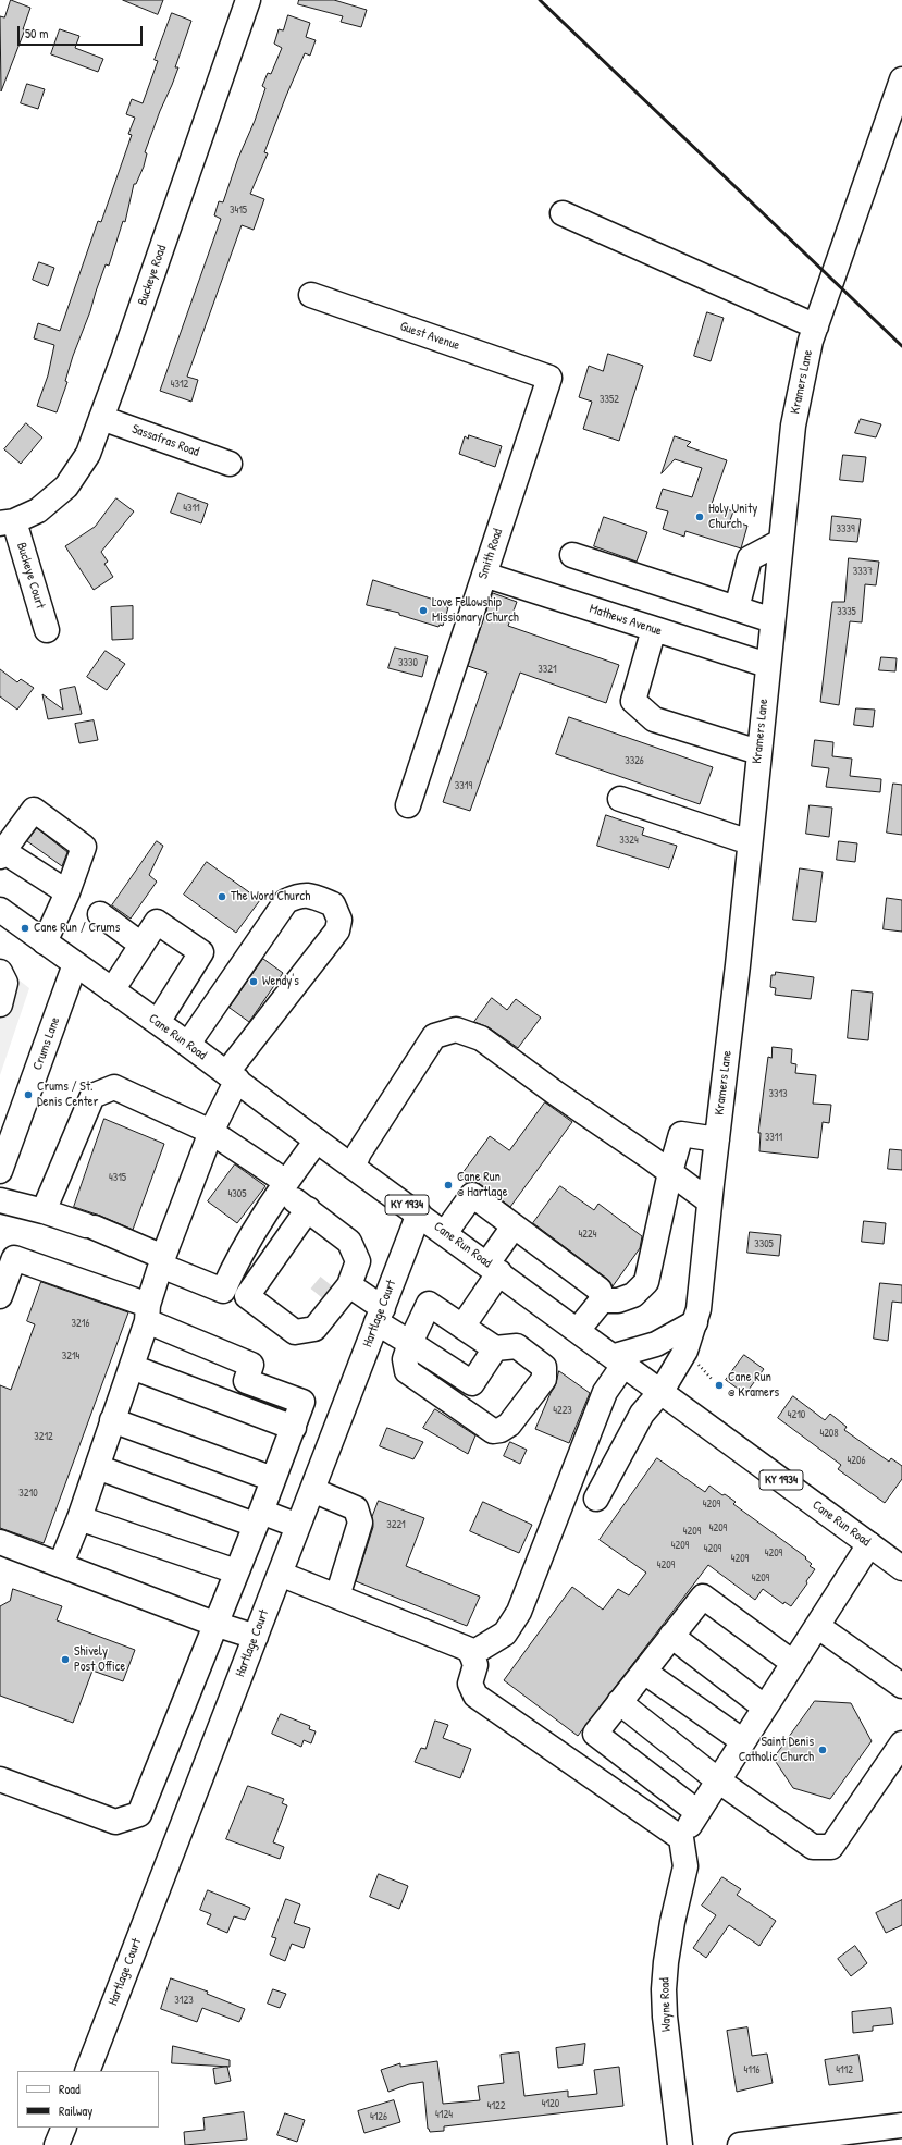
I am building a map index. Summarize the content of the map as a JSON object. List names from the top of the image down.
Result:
{
  "streets": {
    "main road": [
      "Buckeye Road",
      "Guest Avenue",
      "Kramers Lane",
      "Sassafras Road",
      "Smith Road",
      "Buckeye Court",
      "Mathews Avenue",
      "Cane Run Road",
      "Crums Lane",
      "KY 1934",
      "Hartlage Court",
      "Wayne Road"
    ]
  },
  "crossings": [
    ["Buckeye Road", "Sassafras Road"],
    ["Buckeye Road", "Buckeye Court"],
    ["Guest Avenue", "Smith Road"],
    ["Kramers Lane", "Mathews Avenue"],
    ["Kramers Lane", "Cane Run Road"],
    ["Smith Road", "Mathews Avenue"],
    ["Cane Run Road", "Crums Lane"],
    ["Cane Run Road", "Hartlage Court"]
  ],
  "places": [
    "Holy Unity Church",
    "Love Fellowship Missionary Church",
    "The Word Church",
    "Cane Run / Crums",
    "Wendy's",
    "Crums / St. Denis Center",
    "Cane Run @ Hartlage",
    "Cane Run @ Kramers",
    "Shively Post Office",
    "Saint Denis Catholic Church"
  ],
  "house_numbers": [
    "3415",
    "4312",
    "3352",
    "4311",
    "3339",
    "3337",
    "3335",
    "3330",
    "3321",
    "3326",
    "3319",
    "3324",
    "3313",
    "3311",
    "4315",
    "4305",
    "4224",
    "3305",
    "3216",
    "3214",
    "4223",
    "4210",
    "4208",
    "3212",
    "4206",
    "3210",
    "4209",
    "3221",
    "4209",
    "4209",
    "4209",
    "4209",
    "4209",
    "4209",
    "4209",
    "4209",
    "3123",
    "4116",
    "4112",
    "4120",
    "4122",
    "4124",
    "4126"
  ],
  "legend": ["Road", "Railway"],
  "scale_bar": "50 m"
}
